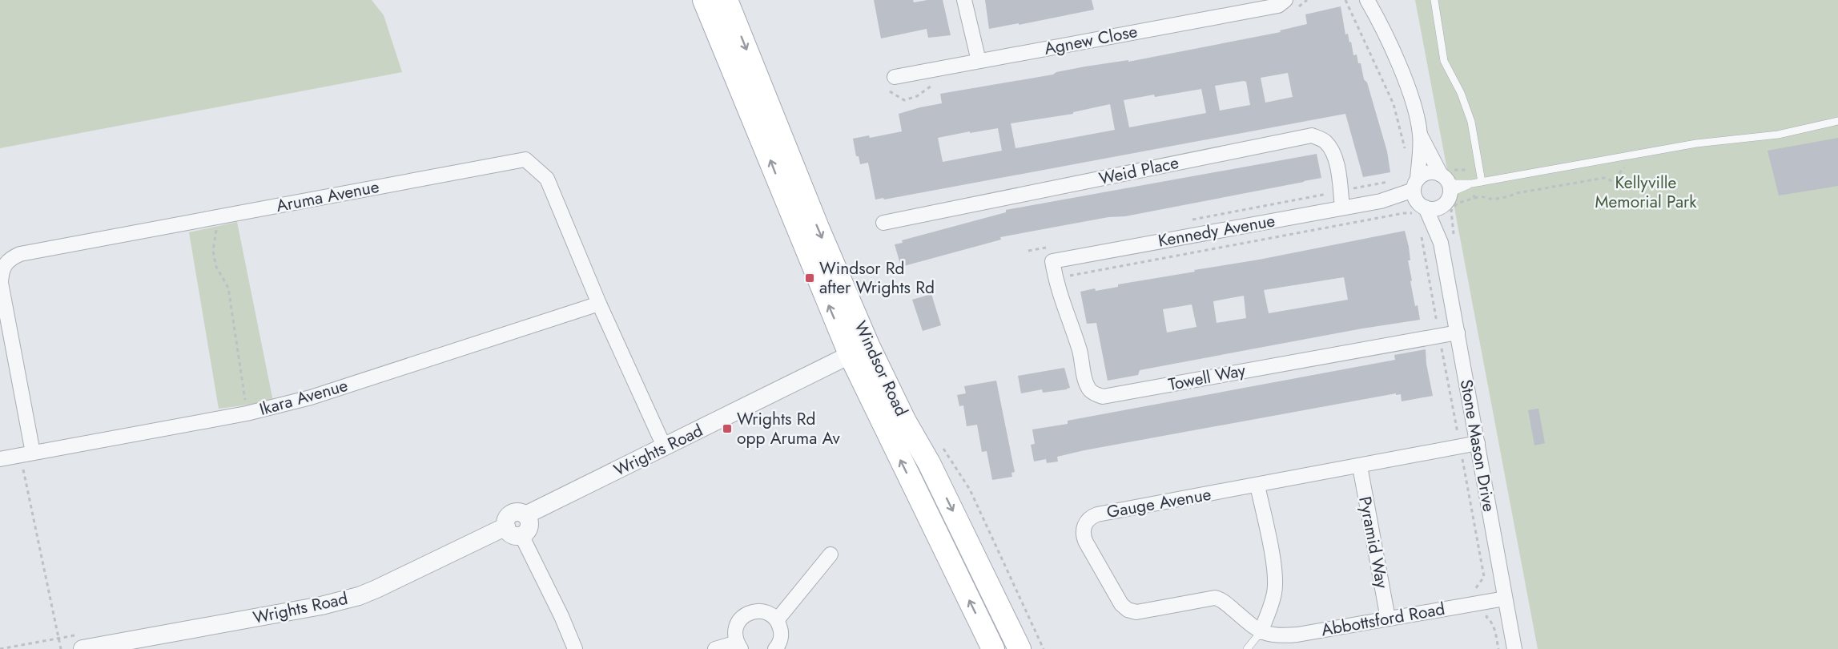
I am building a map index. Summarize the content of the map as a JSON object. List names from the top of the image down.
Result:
{
  "streets": {
    "main road": ["Windsor Road"],
    "street": [
      "Agnew Close",
      "Weid Place",
      "Aruma Avenue",
      "Kennedy Avenue",
      "Towell Way",
      "Ikara Avenue",
      "Stone Mason Drive",
      "Wrights Road",
      "Gauge Avenue",
      "Pyramid Way",
      "Abbottsford Road"
    ]
  },
  "crossings": [
    ["Weid Place", "Kennedy Avenue"],
    ["Aruma Avenue", "Ikara Avenue"],
    ["Aruma Avenue", "Wrights Road"],
    ["Kennedy Avenue", "Towell Way"],
    ["Kennedy Avenue", "Stone Mason Drive"],
    ["Windsor Road", "Wrights Road"],
    ["Towell Way", "Stone Mason Drive"],
    ["Stone Mason Drive", "Gauge Avenue"],
    ["Stone Mason Drive", "Abbottsford Road"],
    ["Gauge Avenue", "Pyramid Way"],
    ["Gauge Avenue", "Abbottsford Road"],
    ["Pyramid Way", "Abbottsford Road"]
  ],
  "parks": ["Kellyville Memorial Park"],
  "places": {
    "transit": ["Windsor Rd after Wrights Rd", "Wrights Rd opp Aruma Av"]
  }
}
